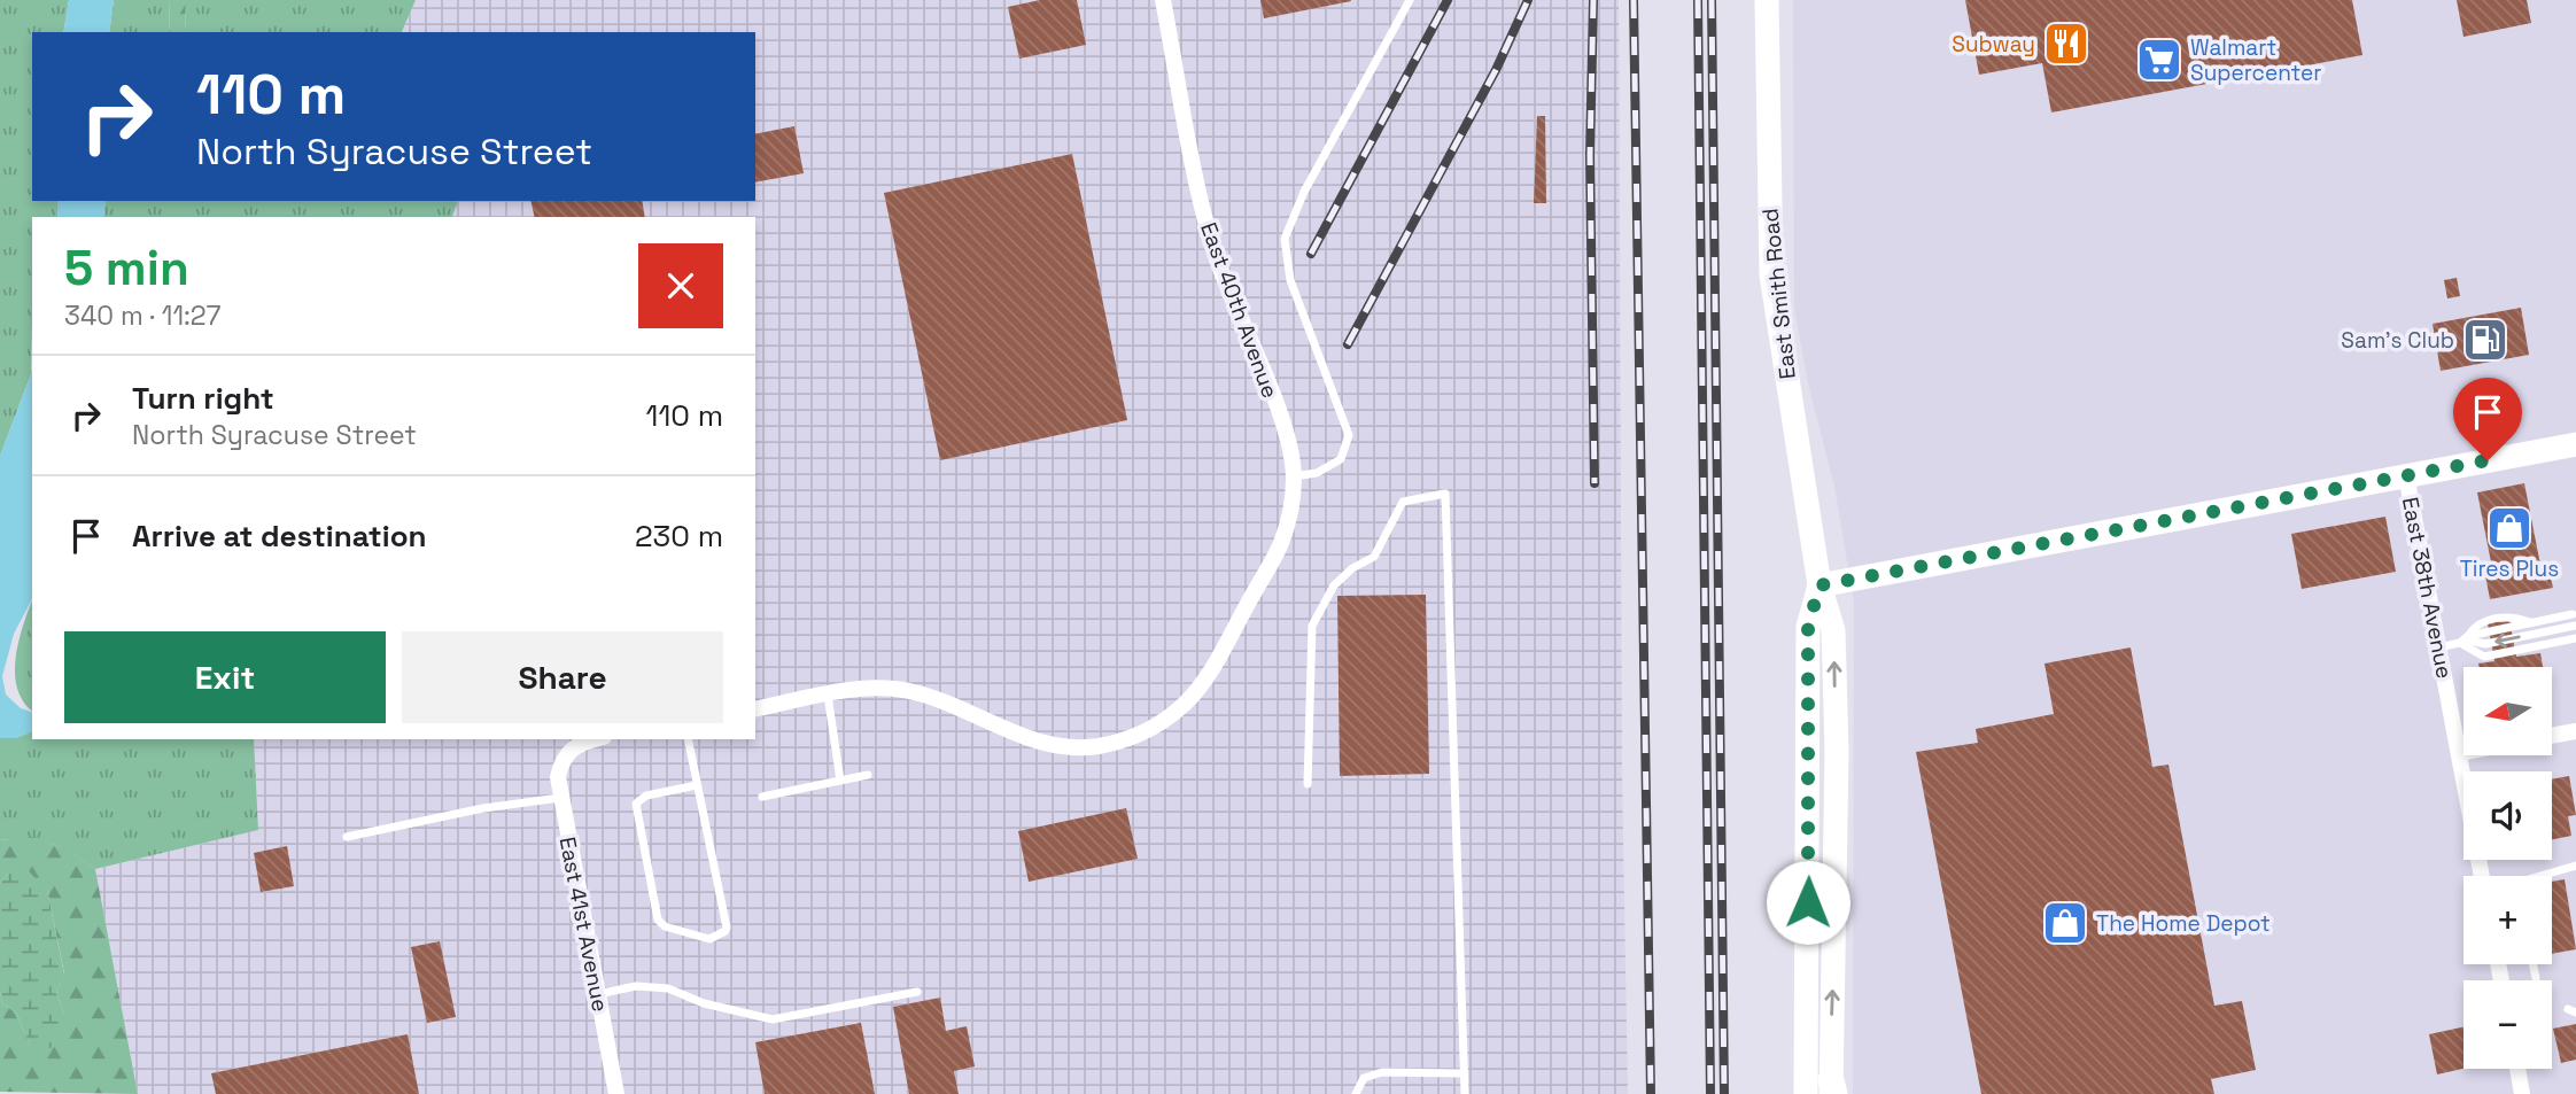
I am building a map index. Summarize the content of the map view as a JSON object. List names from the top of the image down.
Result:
{
  "streets": {
    "street": [
      "East Smith Road",
      "East 40th Avenue",
      "East 38th Avenue",
      "East 41st Avenue"
    ]
  },
  "places": {
    "restaurant": ["Subway"],
    "supermarket": ["Walmart Supercenter"],
    "fuel station": ["Sam's Club"],
    "shop": ["Tires Plus", "The Home Depot"]
  },
  "north": "left",
  "page": {
    "turn": ["110 m", "North Syracuse Street"],
    "heading": ["5 min", "340 m · 11:27"],
    "list": [
      {
        "name": "Turn right",
        "note": "North Syracuse Street",
        "value": "110 m"
      },
      {
        "name": "Arrive at destination",
        "value": "230 m"
      }
    ],
    "buttons": ["Exit", "Share"],
    "map_buttons": ["+", "−"]
  }
}
